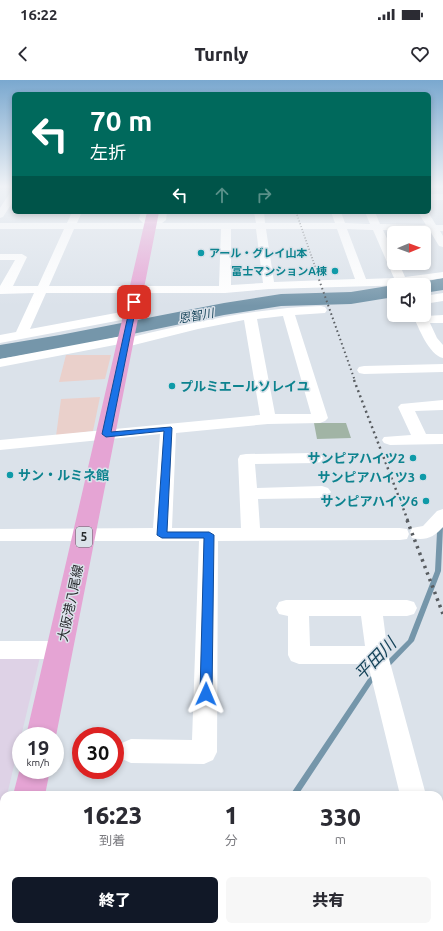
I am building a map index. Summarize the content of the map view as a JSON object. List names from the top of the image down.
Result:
{
  "streets": {
    "main road": ["5", "大阪港八尾線"]
  },
  "water": ["恩智川", "平田川"],
  "places": [
    "アール・グレイ山本",
    "富士マンションA棟",
    "プルミエールソレイユ",
    "サンピアハイツ2",
    "サン・ルミネ館",
    "サンピアハイツ3",
    "サンピアハイツ6"
  ],
  "north": "right",
  "page": {
    "status": "16:22",
    "header": "Turnly",
    "turn": ["70 m", "左折"],
    "speed": "19 km/h",
    "limit": "30",
    "eta": [
      "16:23",
      "到着",
      "1",
      "分",
      "330",
      "m"
    ],
    "buttons": ["終了", "共有"]
  }
}
